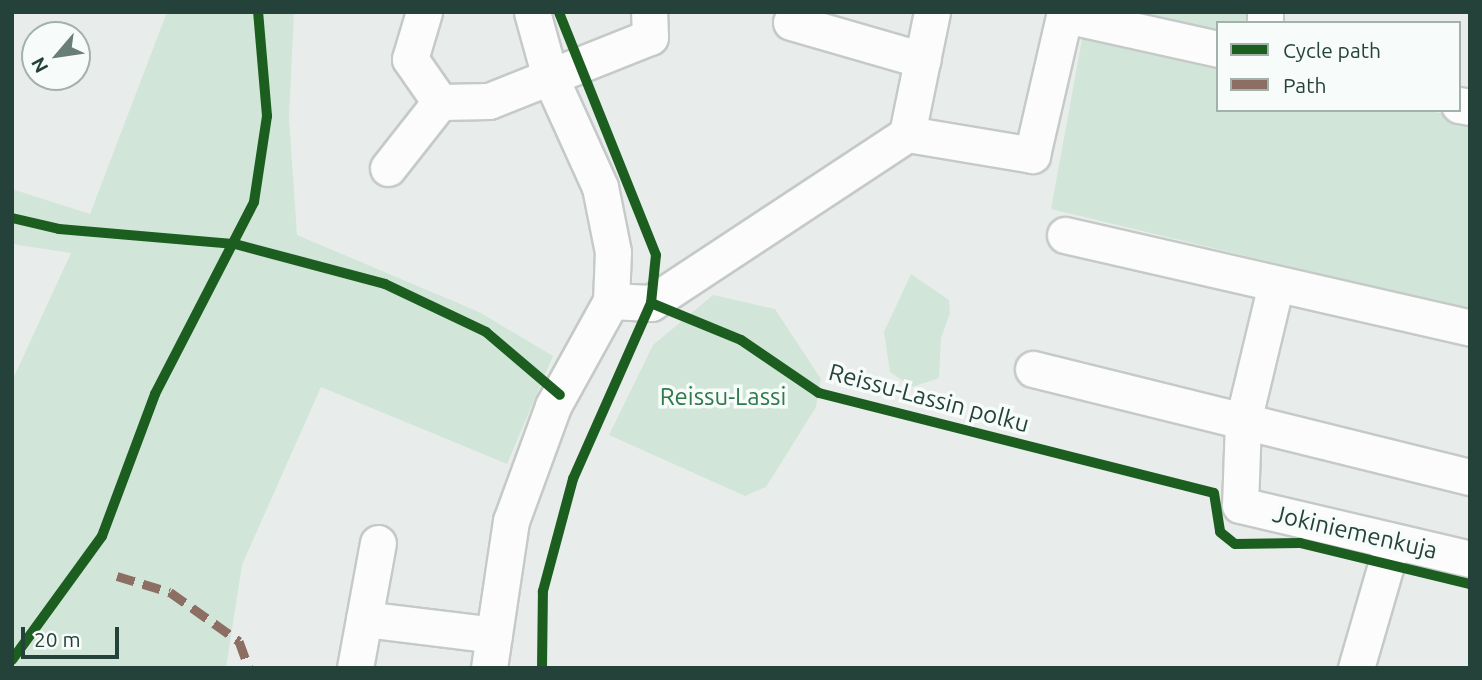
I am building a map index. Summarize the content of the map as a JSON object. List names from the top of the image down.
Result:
{
  "streets": {
    "street": ["Jokiniemenkuja"],
    "cycle path": ["Reissu-Lassin polku"]
  },
  "parks": ["Reissu-Lassi"],
  "legend": ["Cycle path", "Path"],
  "scale_bar": "20 m",
  "north": "bottom left"
}
